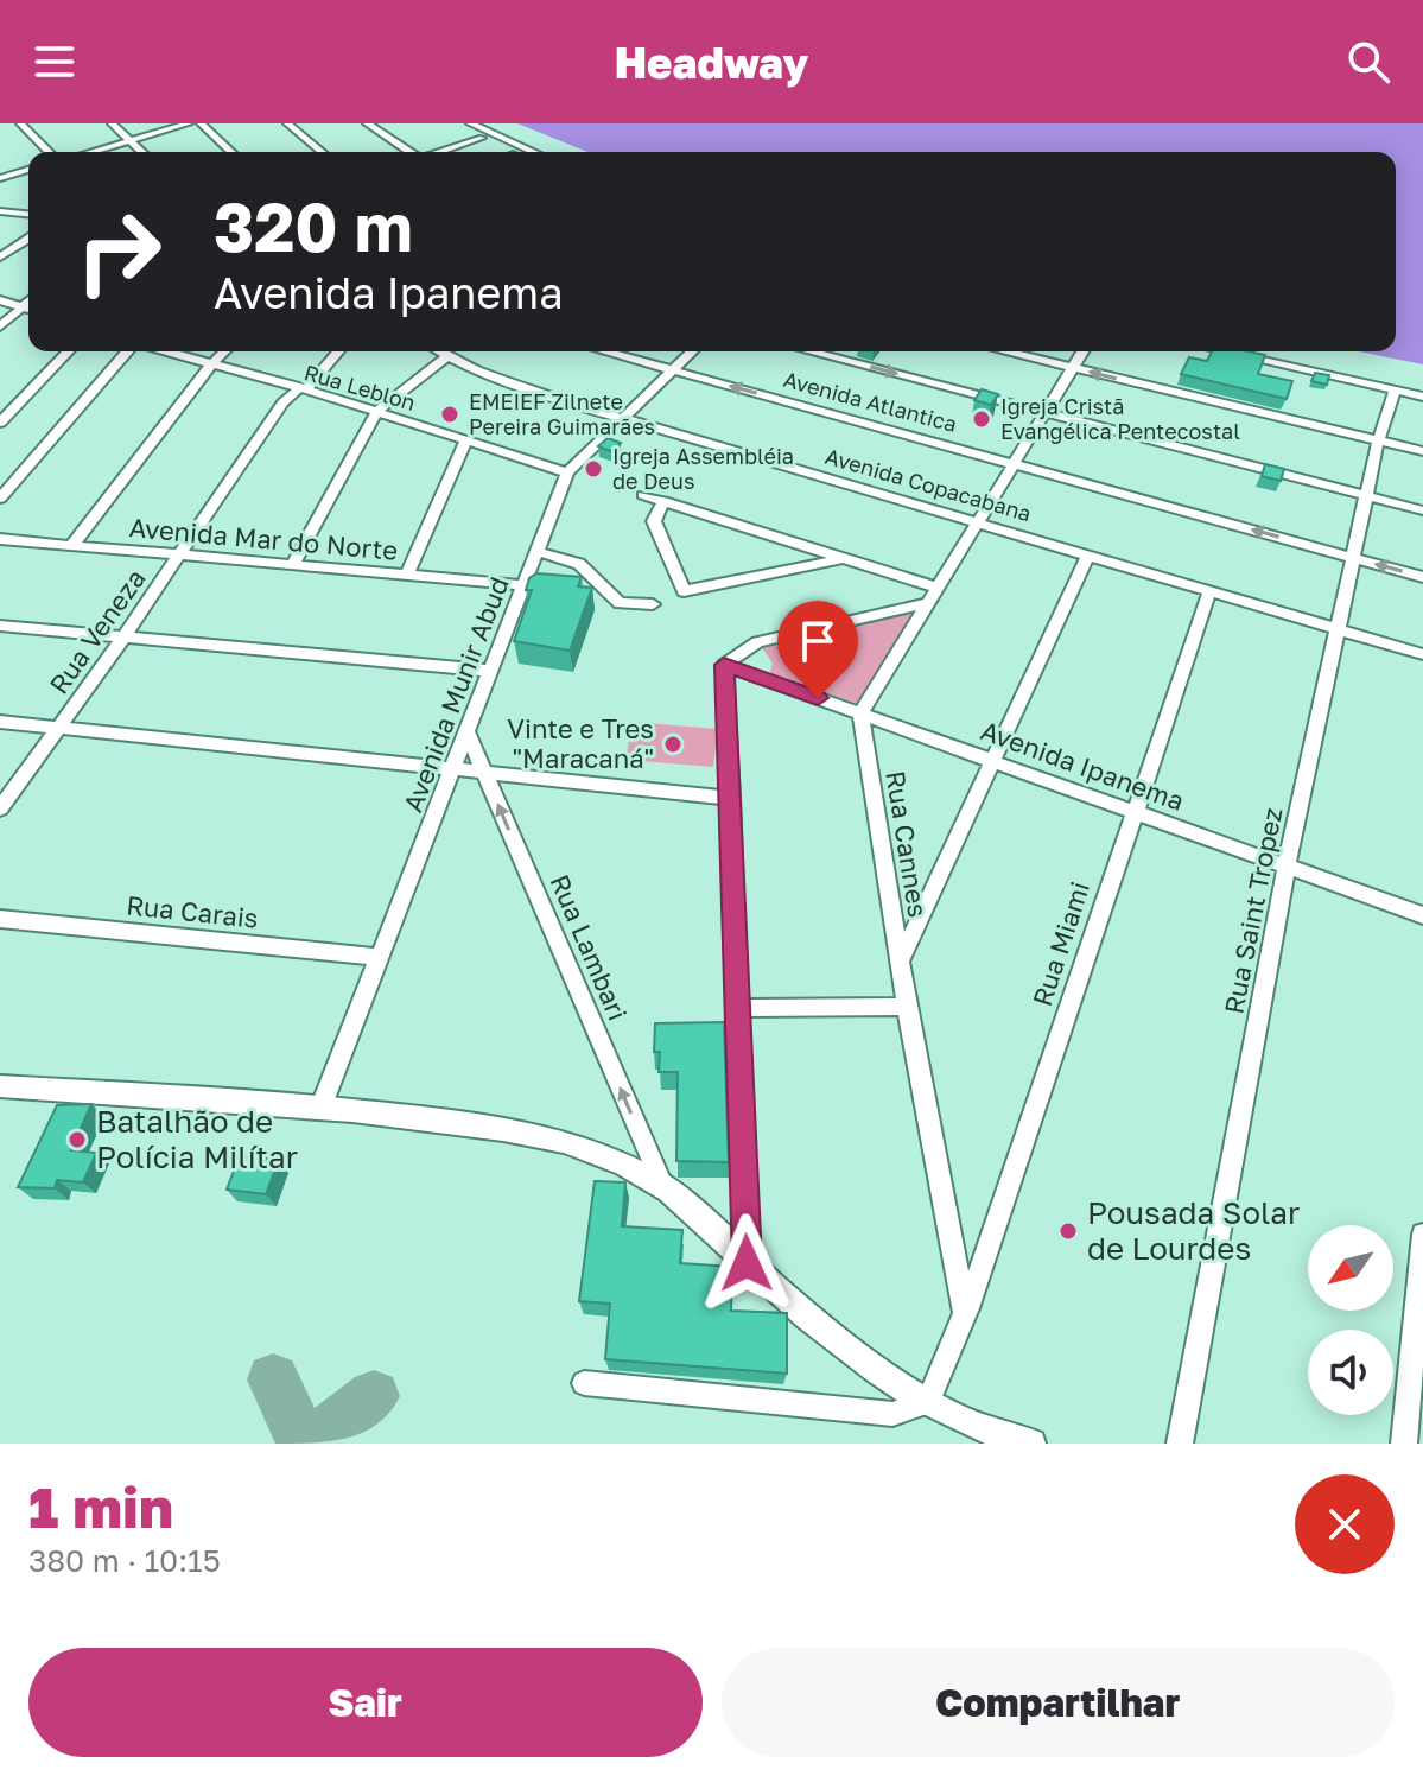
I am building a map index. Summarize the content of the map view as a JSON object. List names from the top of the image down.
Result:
{
  "streets": {
    "street": [
      "Rua Leblon",
      "Avenida Atlantica",
      "Avenida Copacabana",
      "Avenida Mar do Norte",
      "Rua Veneza",
      "Avenida Munir Abud",
      "Avenida Ipanema",
      "Rua Cannes",
      "Rua Saint Tropez",
      "Rua Carais",
      "Rua Miami",
      "Rua Lambari"
    ]
  },
  "crossings": [
    ["Rua Leblon", "Rua Veneza"],
    ["Rua Leblon", "Avenida Munir Abud"],
    ["Avenida Atlantica", "Avenida Munir Abud"],
    ["Avenida Atlantica", "Rua Saint Tropez"],
    ["Avenida Copacabana", "Avenida Munir Abud"],
    ["Avenida Copacabana", "Rua Saint Tropez"],
    ["Avenida Copacabana", "Rua Miami"],
    ["Avenida Mar do Norte", "Rua Veneza"],
    ["Avenida Mar do Norte", "Avenida Munir Abud"],
    ["Avenida Munir Abud", "Rua Carais"],
    ["Avenida Munir Abud", "Rua Lambari"],
    ["Avenida Ipanema", "Rua Cannes"],
    ["Avenida Ipanema", "Rua Saint Tropez"],
    ["Avenida Ipanema", "Rua Miami"],
    ["Rua Cannes", "Rua Miami"]
  ],
  "places": [
    "EMEIEF Zilnete Pereira Guimarães",
    "Igreja Cristã Evangélica Pentecostal",
    "Igreja Assembléia de Deus",
    "Vinte e Tres \"Maracaná\"",
    "Batalhão de Polícia Milítar",
    "Pousada Solar de Lourdes"
  ],
  "north": "bottom left",
  "page": {
    "header": "Headway",
    "turn": ["320 m", "Avenida Ipanema"],
    "heading": ["1 min", "380 m · 10:15"],
    "buttons": ["Sair", "Compartilhar"]
  }
}
